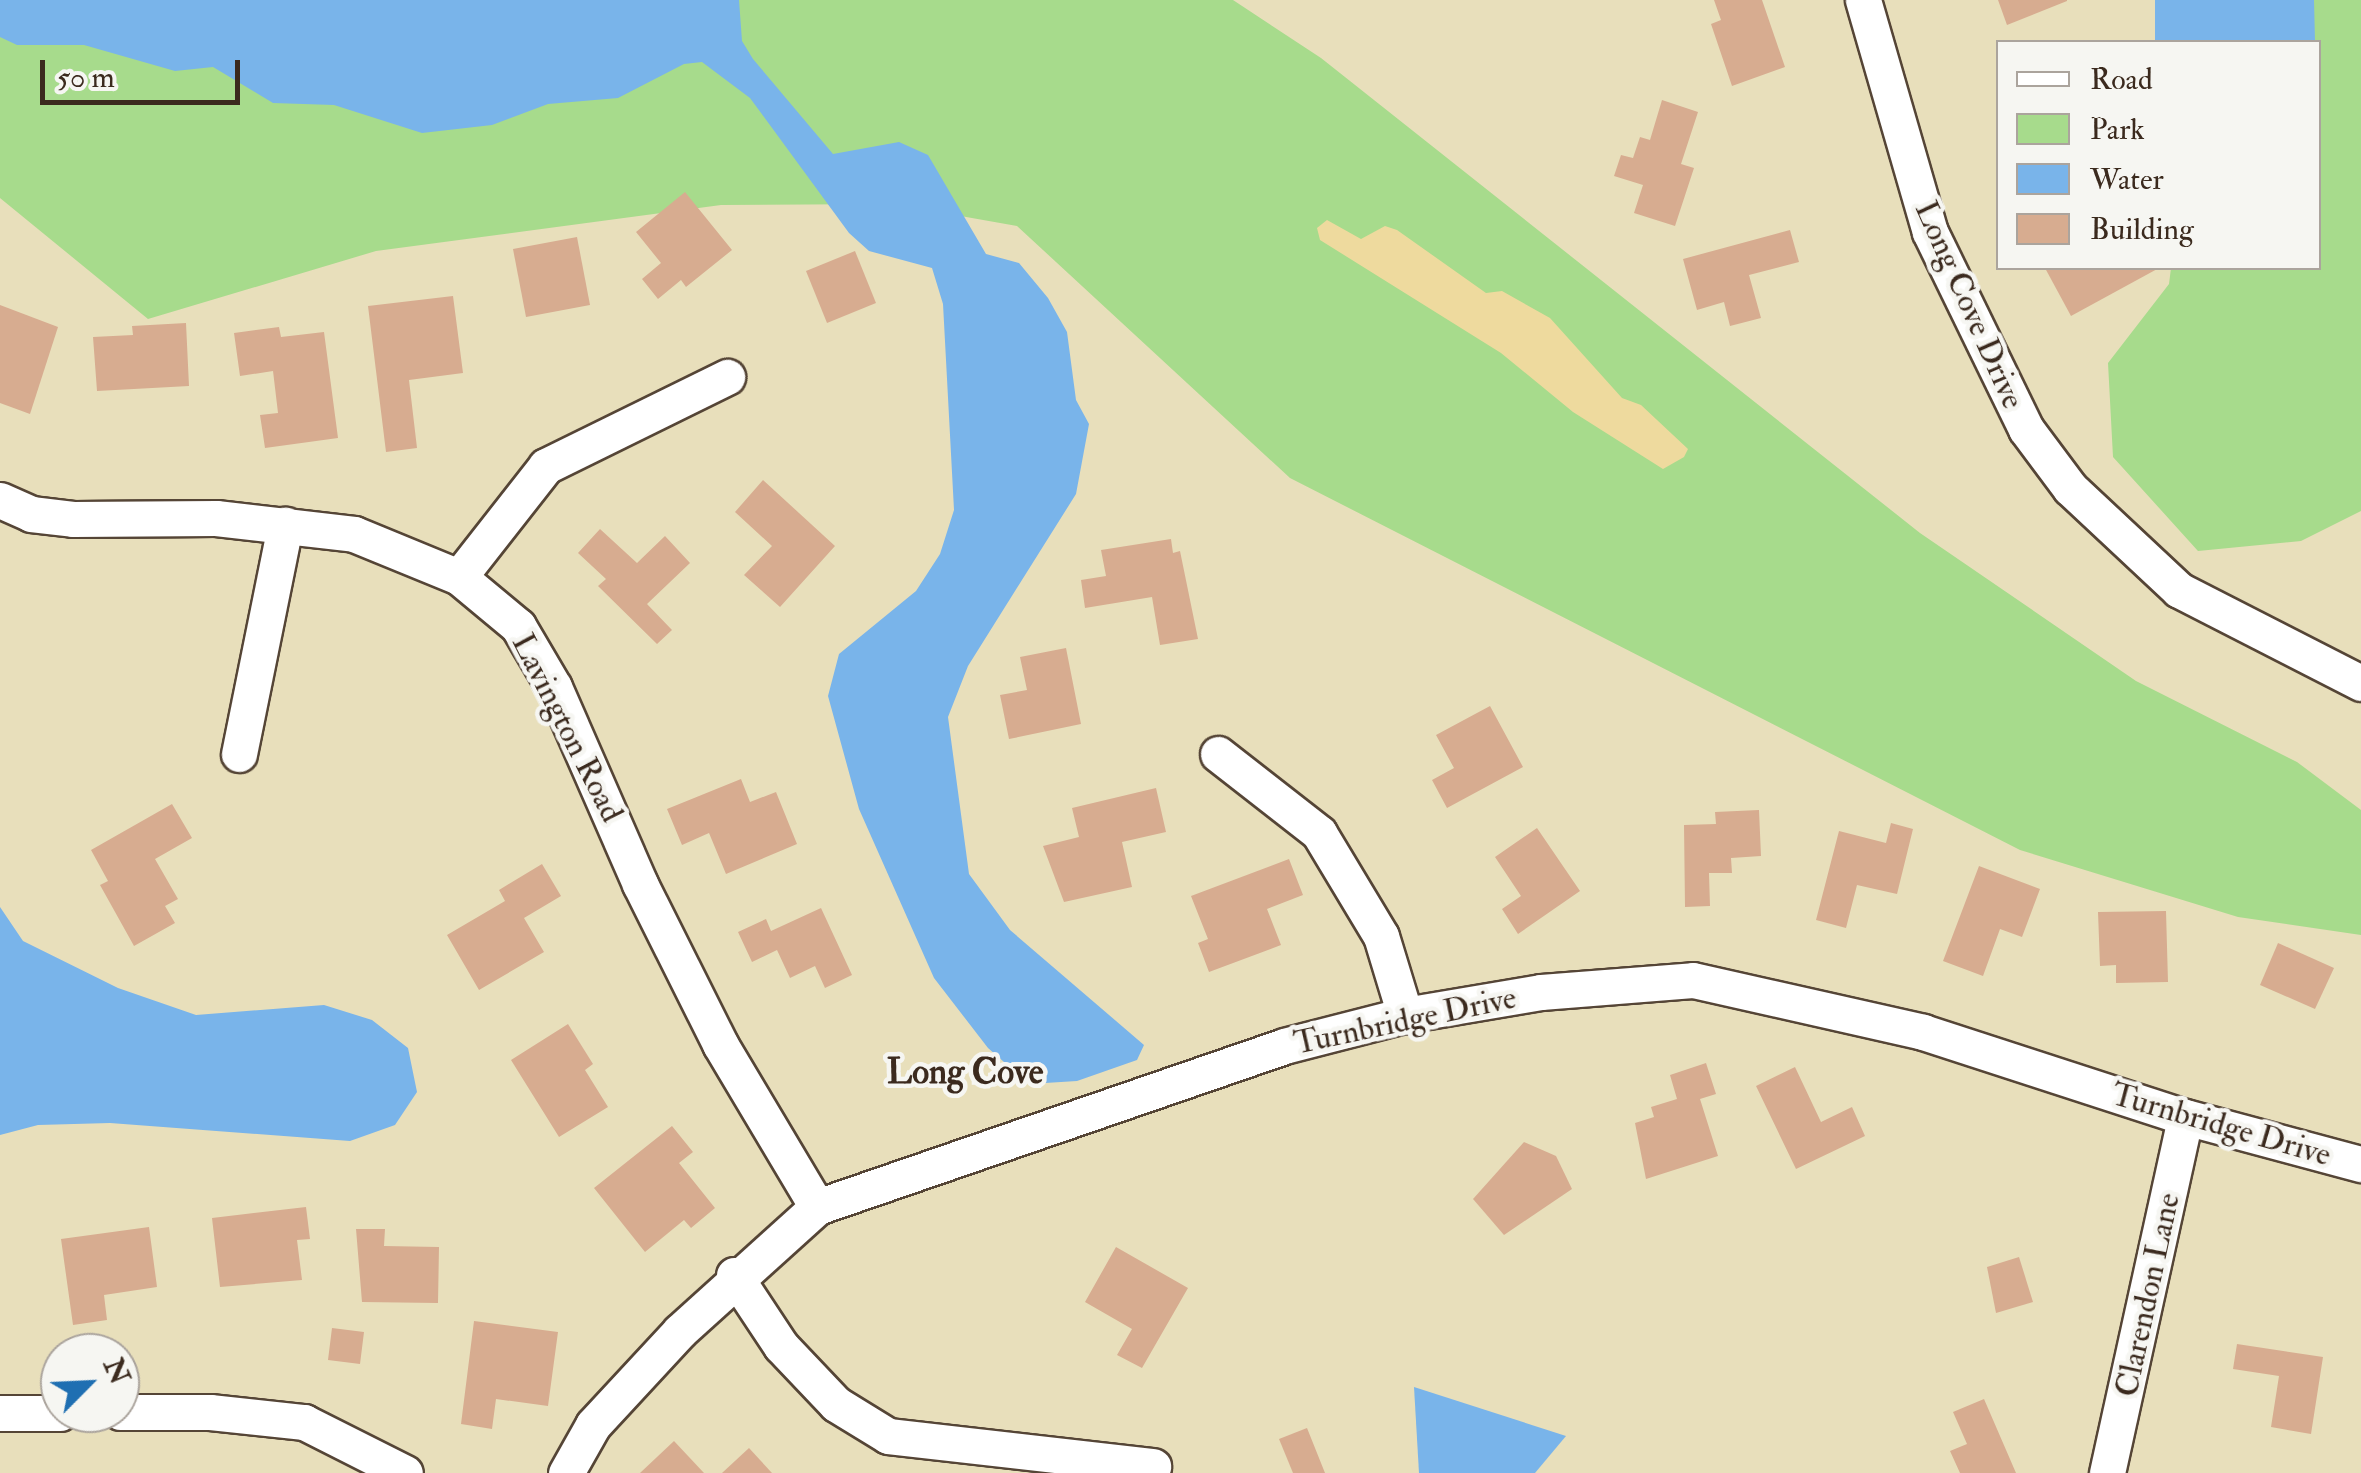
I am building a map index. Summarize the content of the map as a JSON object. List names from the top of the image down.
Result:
{
  "streets": {
    "street": [
      "Long Cove Drive",
      "Lavington Road",
      "Turnbridge Drive",
      "Clarendon Lane"
    ]
  },
  "crossings": [
    ["Lavington Road", "Turnbridge Drive"],
    ["Turnbridge Drive", "Clarendon Lane"]
  ],
  "districts": ["Long Cove"],
  "legend": [
    "Road",
    "Park",
    "Water",
    "Building"
  ],
  "scale_bar": "50 m",
  "north": "top right"
}
